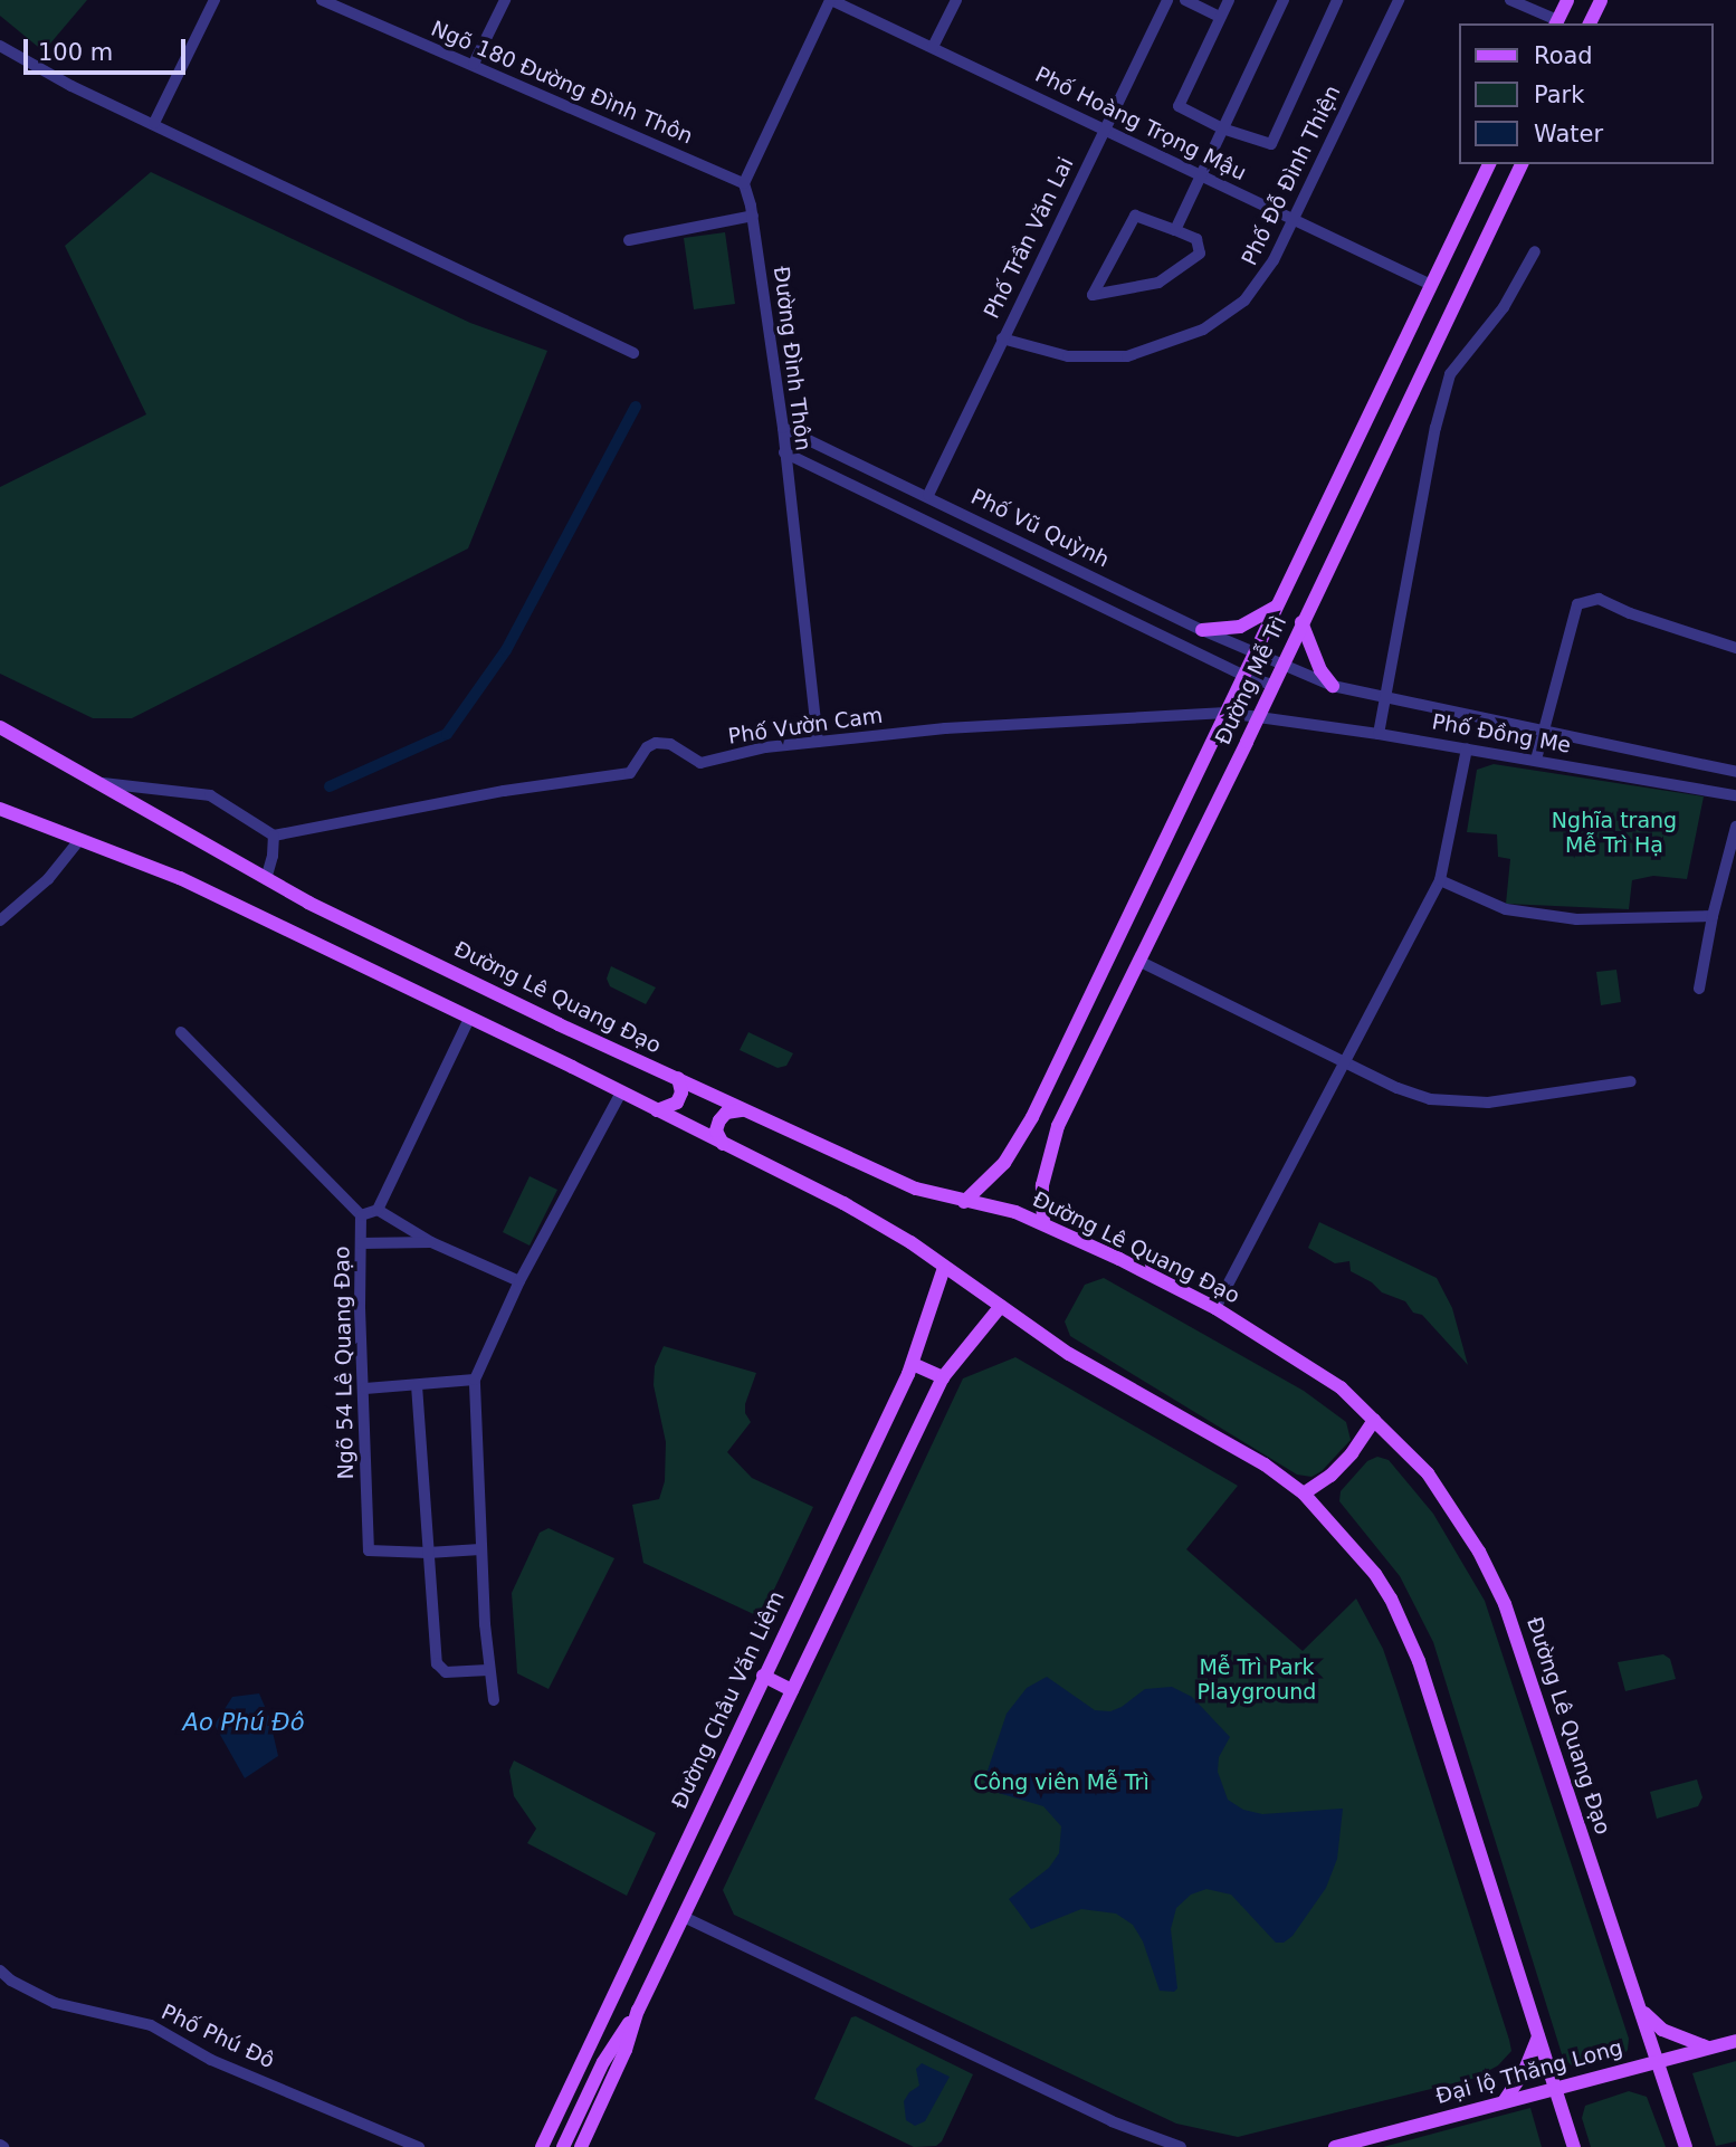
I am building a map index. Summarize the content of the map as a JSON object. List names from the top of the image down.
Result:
{
  "streets": {
    "main road": [
      "Đường Mễ Trì",
      "Đường Lê Quang Đạo",
      "Đường Châu Văn Liêm",
      "Đại lộ Thăng Long"
    ],
    "street": [
      "Ngõ 180 Đường Đình Thôn",
      "Phố Hoàng Trọng Mậu",
      "Phố Đỗ Đình Thiện",
      "Phố Trần Văn Lai",
      "Đường Đình Thôn",
      "Phố Vũ Quỳnh",
      "Phố Vườn Cam",
      "Phố Đồng Me",
      "Ngõ 54 Lê Quang Đạo",
      "Phố Phú Đô"
    ]
  },
  "crossings": [
    ["Ngõ 180 Đường Đình Thôn", "Đường Đình Thôn"],
    ["Phố Hoàng Trọng Mậu", "Phố Đỗ Đình Thiện"],
    ["Phố Hoàng Trọng Mậu", "Phố Trần Văn Lai"],
    ["Phố Hoàng Trọng Mậu", "Đường Mễ Trì"],
    ["Phố Đỗ Đình Thiện", "Phố Trần Văn Lai"],
    ["Phố Trần Văn Lai", "Phố Vũ Quỳnh"],
    ["Đường Đình Thôn", "Phố Vũ Quỳnh"],
    ["Đường Đình Thôn", "Phố Vườn Cam"],
    ["Phố Vũ Quỳnh", "Đường Mễ Trì"],
    ["Phố Vũ Quỳnh", "Phố Đồng Me"],
    ["Đường Mễ Trì", "Phố Vườn Cam"],
    ["Đường Mễ Trì", "Phố Đồng Me"],
    ["Đường Mễ Trì", "Đường Lê Quang Đạo"],
    ["Phố Vườn Cam", "Phố Đồng Me"],
    ["Đường Lê Quang Đạo", "Đại lộ Thăng Long"]
  ],
  "water": ["Ao Phú Đô"],
  "parks": ["Nghĩa trang Mễ Trì Hạ", "Mễ Trì Park Playground", "Công viên Mễ Trì"],
  "legend": ["Road", "Park", "Water"],
  "scale_bar": "100 m"
}
